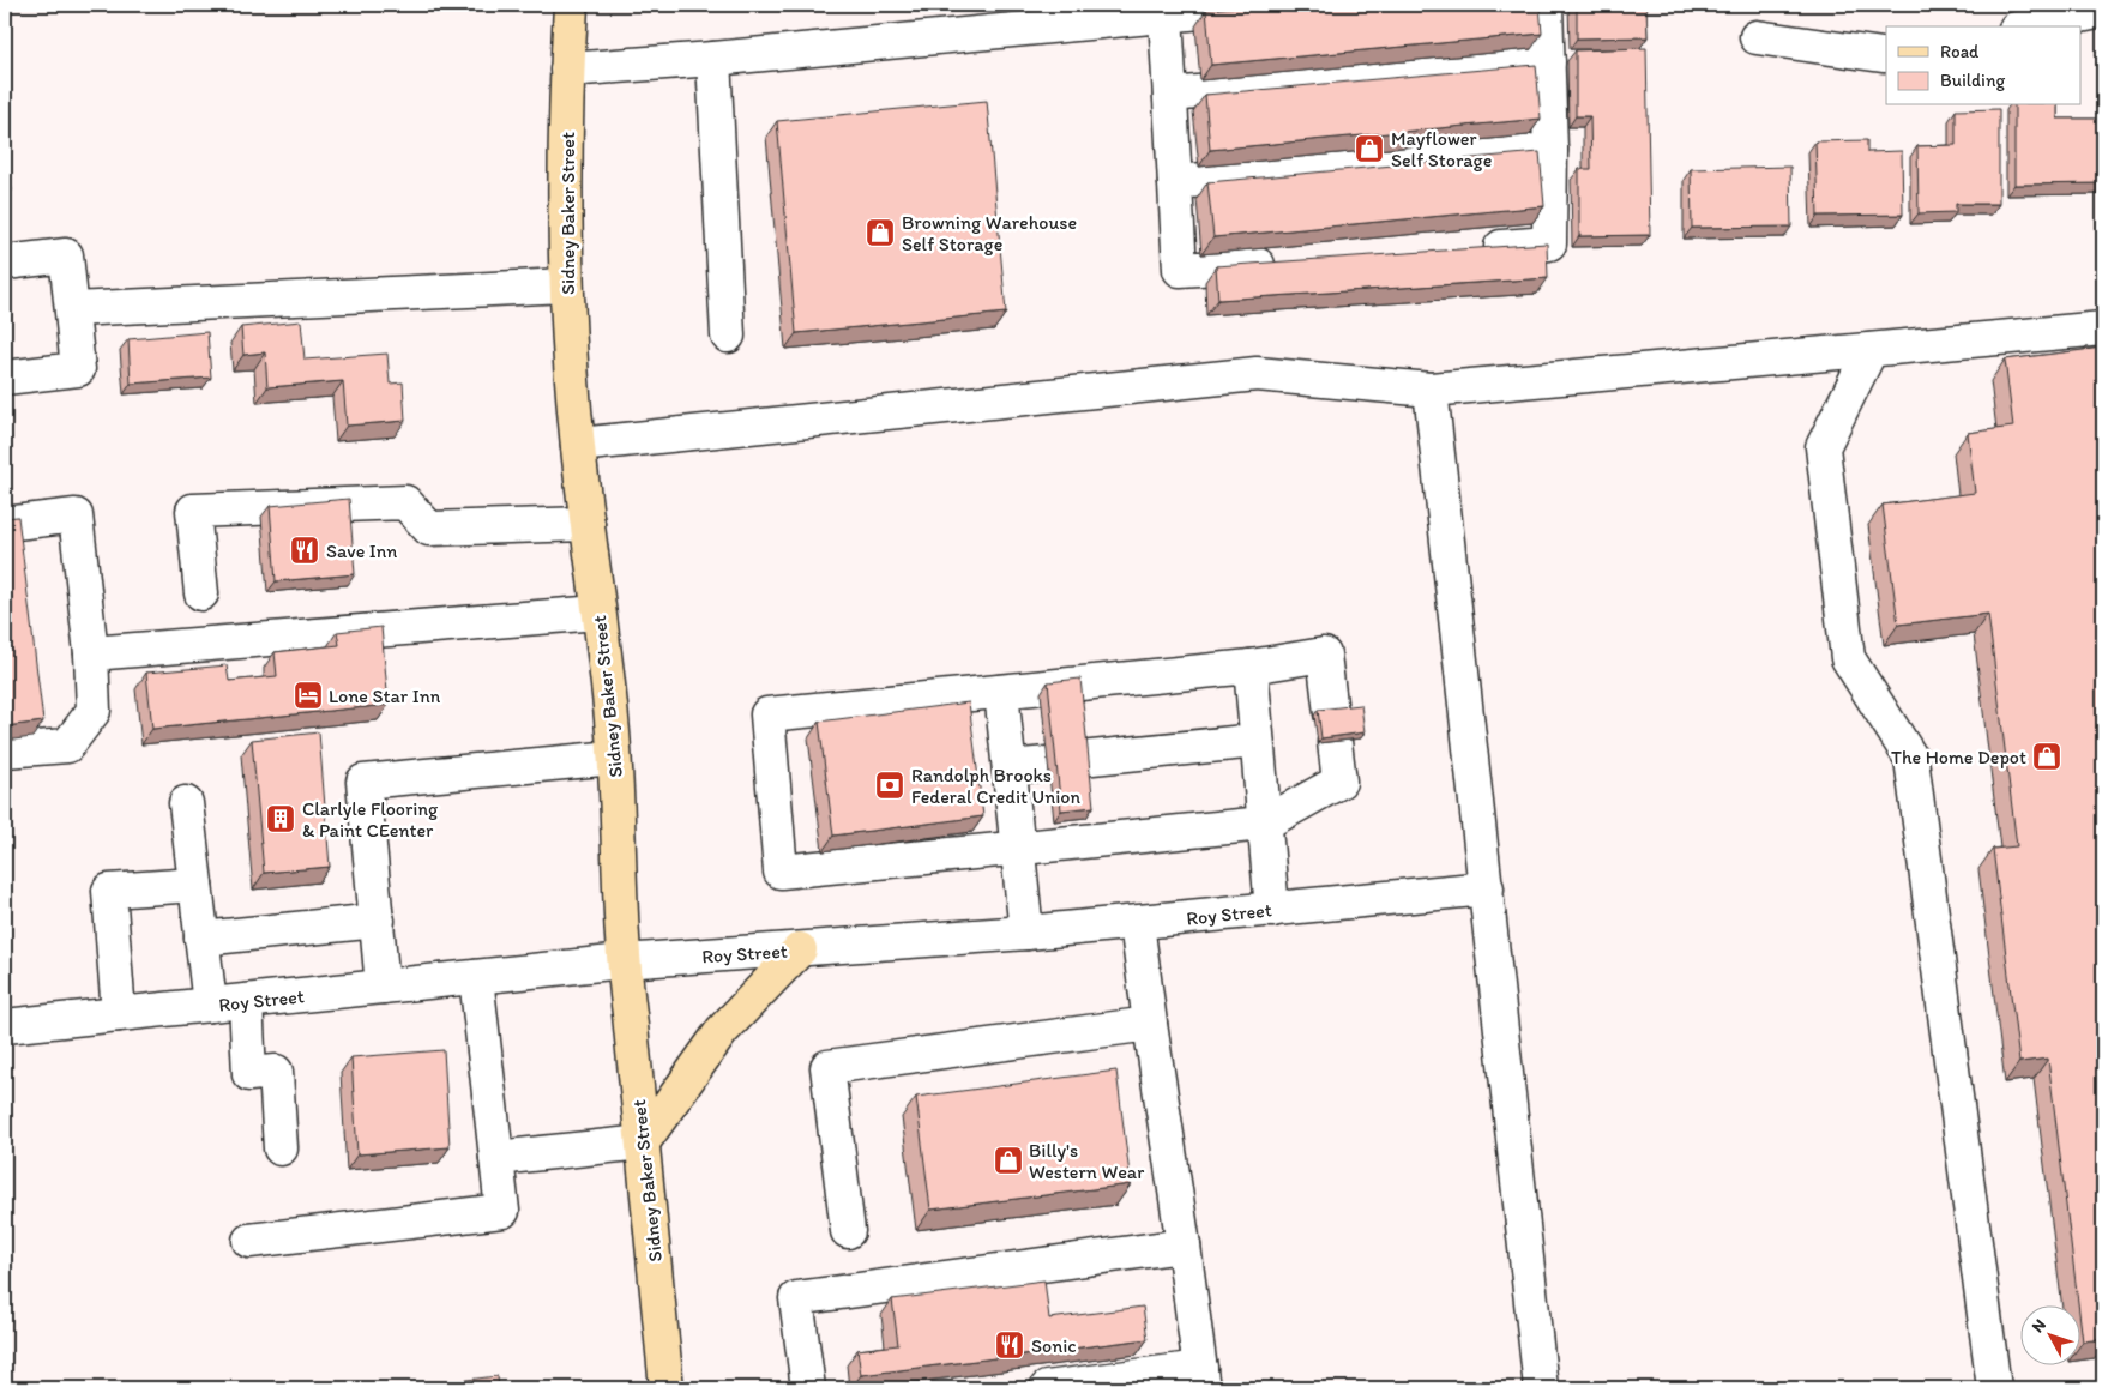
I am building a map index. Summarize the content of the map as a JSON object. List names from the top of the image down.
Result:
{
  "streets": {
    "main road": ["Sidney Baker Street"],
    "street": ["Roy Street"]
  },
  "crossings": [
    ["Sidney Baker Street", "Roy Street"]
  ],
  "places": {
    "shop": [
      "Mayflower Self Storage",
      "Browning Warehouse Self Storage",
      "The Home Depot",
      "Billy's Western Wear"
    ],
    "restaurant": ["Save Inn", "Sonic"],
    "hotel": ["Lone Star Inn"],
    "bank": ["Randolph Brooks Federal Credit Union"],
    "building": ["Clarlyle Flooring & Paint CEenter"]
  },
  "legend": ["Road", "Building"],
  "north": "top left"
}
